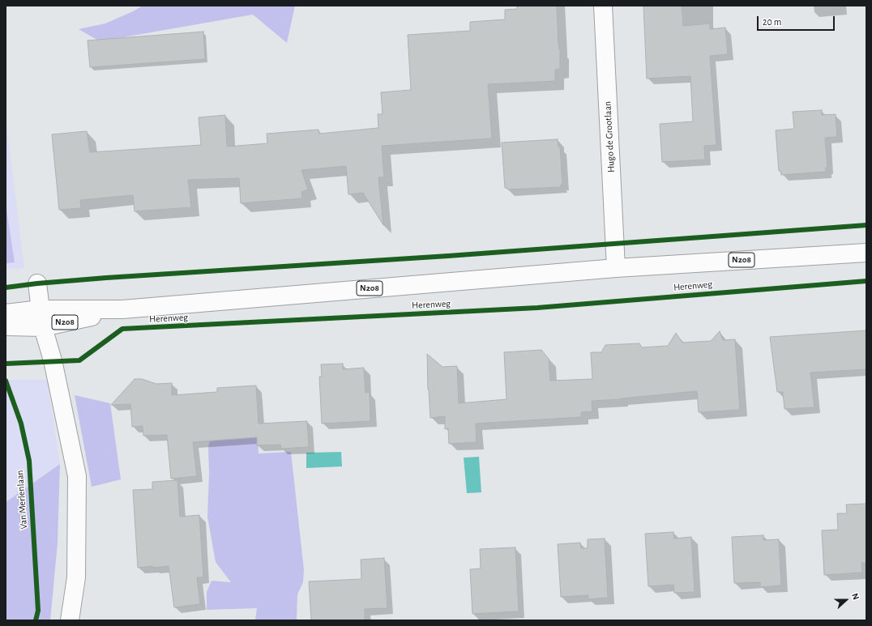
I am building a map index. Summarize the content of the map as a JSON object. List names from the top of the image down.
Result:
{
  "streets": {
    "main road": ["Hugo de Grootlaan", "N208", "Herenweg"],
    "cycle path": ["Van Merlenlaan"]
  },
  "crossings": [
    ["Hugo de Grootlaan", "Herenweg"]
  ],
  "scale_bar": "20 m",
  "north": "right"
}
